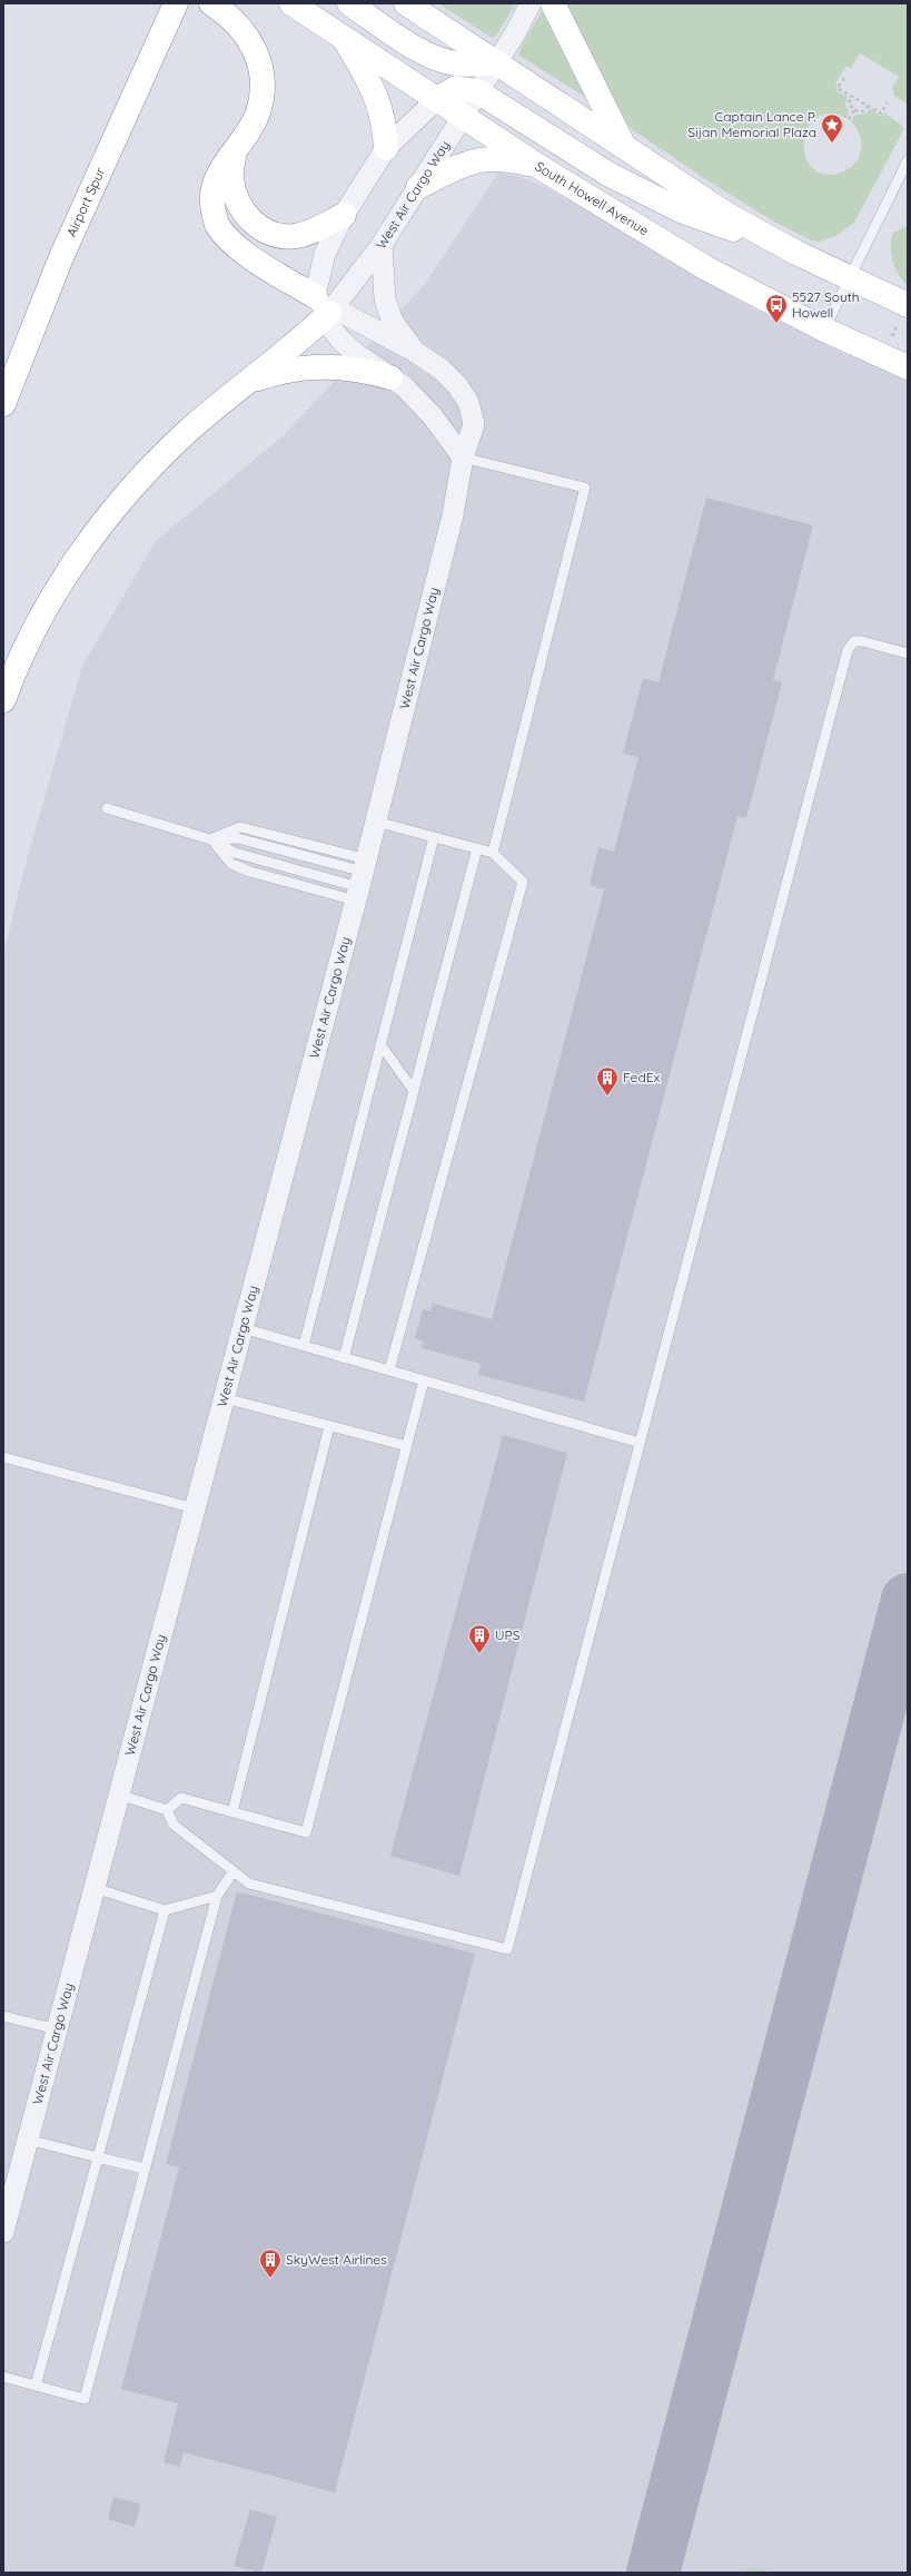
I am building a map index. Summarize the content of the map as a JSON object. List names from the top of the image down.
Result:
{
  "streets": {
    "main road": ["South Howell Avenue", "Airport Spur"],
    "street": ["West Air Cargo Way"]
  },
  "crossings": [
    ["West Air Cargo Way", "South Howell Avenue"]
  ],
  "places": {
    "place": ["Captain Lance P. Sijan Memorial Plaza"],
    "bus stop": ["5527 South Howell"],
    "building": ["FedEx", "UPS", "SkyWest Airlines"]
  }
}
